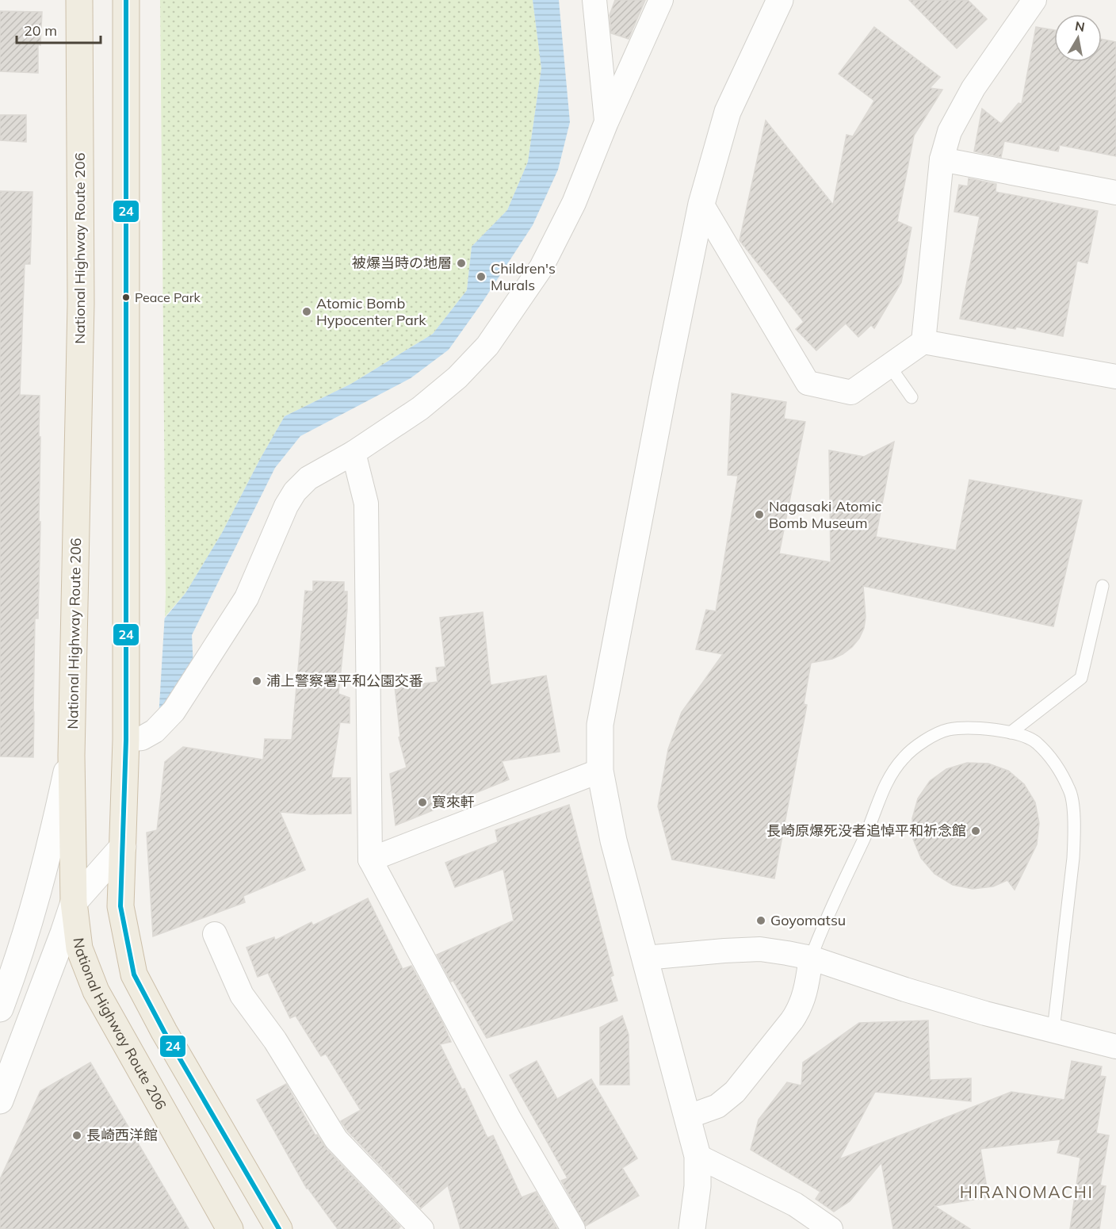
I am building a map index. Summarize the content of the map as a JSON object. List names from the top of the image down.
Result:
{
  "streets": {
    "highway": ["National Highway Route 206"]
  },
  "districts": ["HIRANOMACHI"],
  "places": [
    "被爆当時の地層",
    "Children's Murals",
    "Peace Park",
    "Atomic Bomb Hypocenter Park",
    "Nagasaki Atomic Bomb Museum",
    "浦上警察署平和公園交番",
    "寳來軒",
    "長崎原爆死没者追悼平和祈念館",
    "Goyomatsu",
    "長崎西洋館"
  ],
  "lines": ["transit line 24"],
  "scale_bar": "20 m",
  "north": "top"
}
